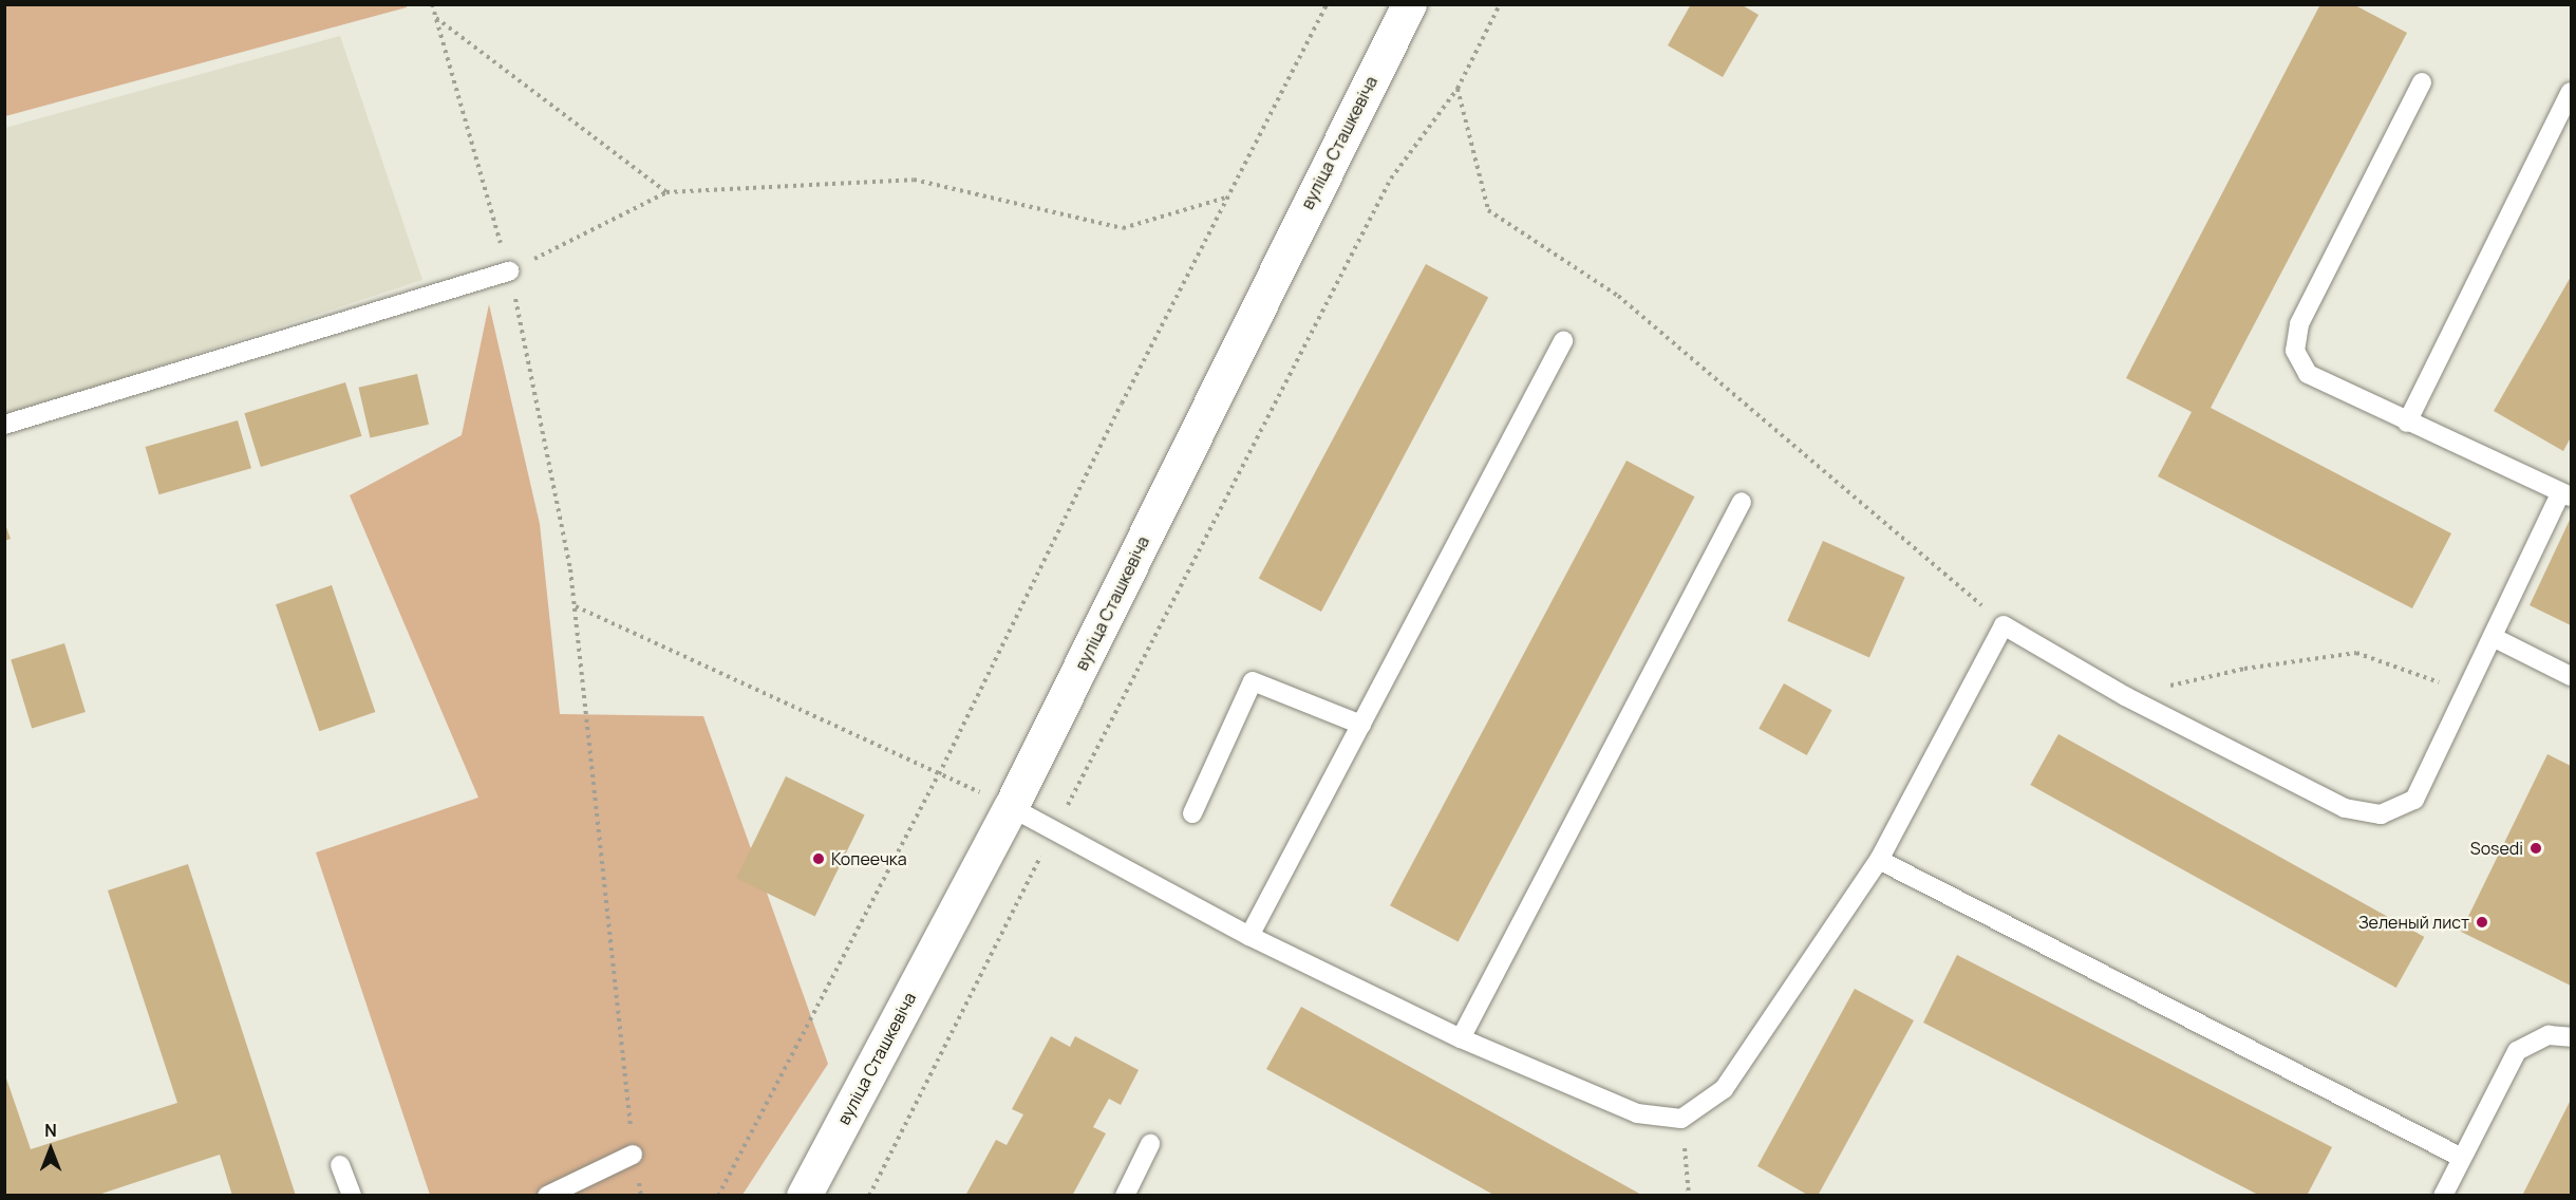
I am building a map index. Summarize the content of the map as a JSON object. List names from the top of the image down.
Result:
{
  "streets": {
    "street": ["вуліца Сташкевіча"]
  },
  "places": ["Sosedi", "Копеечка", "Зеленый лист"],
  "north": "top"
}
